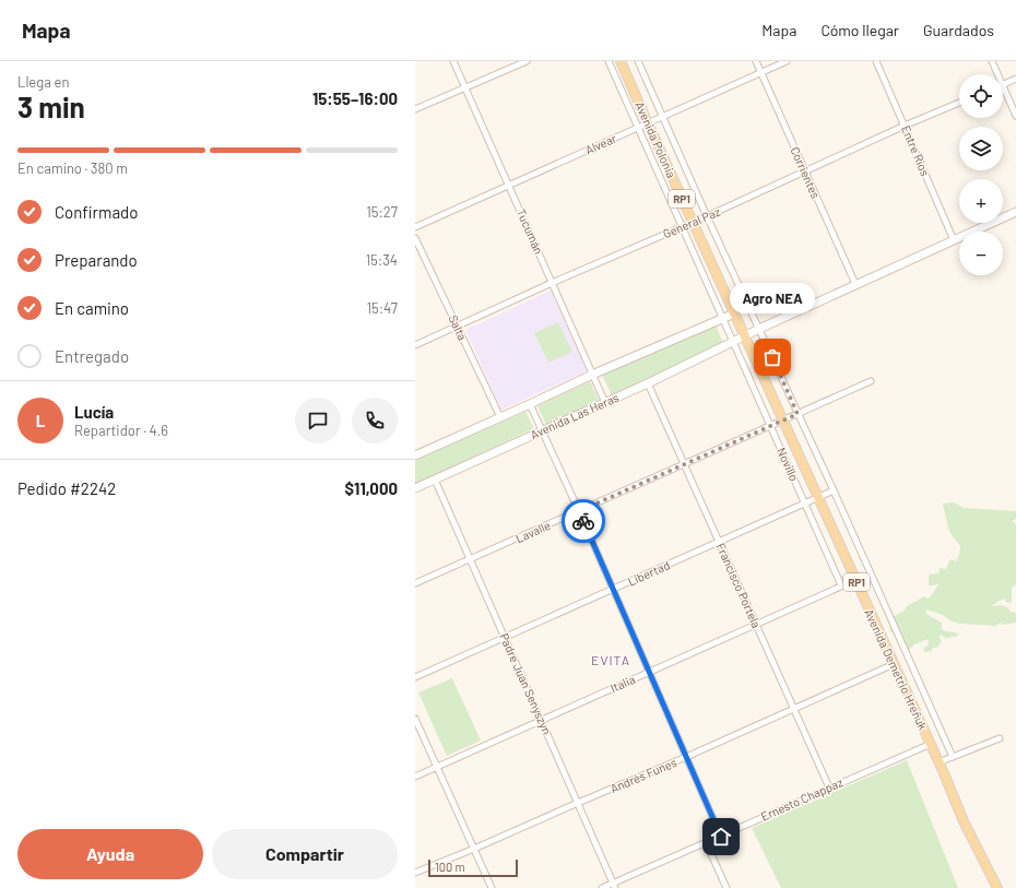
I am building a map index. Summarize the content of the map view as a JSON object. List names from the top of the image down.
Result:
{
  "streets": {
    "main road": [
      "Avenida Polonia",
      "RP1",
      "Avenida Las Heras",
      "Avenida Demetrio Hreñuk"
    ],
    "street": [
      "Alvear",
      "Entre Ríos",
      "Corrientes",
      "General Paz",
      "Tucumán",
      "Salta",
      "Novillo",
      "Lavalle",
      "Libertad",
      "Francisco Portela",
      "Padre Juan Senyszyn",
      "Italia",
      "Andrés Funes",
      "Ernesto Chappaz"
    ]
  },
  "crossings": [
    ["Avenida Polonia", "Alvear"],
    ["Avenida Polonia", "General Paz"],
    ["Avenida Polonia", "Avenida Las Heras"],
    ["Avenida Polonia", "Novillo"],
    ["Avenida Polonia", "Avenida Demetrio Hreñuk"],
    ["Alvear", "Corrientes"],
    ["Alvear", "Tucumán"],
    ["Entre Ríos", "General Paz"],
    ["Entre Ríos", "Avenida Las Heras"],
    ["Corrientes", "General Paz"],
    ["Corrientes", "Avenida Las Heras"],
    ["General Paz", "Tucumán"],
    ["General Paz", "Salta"],
    ["Tucumán", "Avenida Las Heras"],
    ["Avenida Las Heras", "Novillo"],
    ["Avenida Las Heras", "Francisco Portela"],
    ["Avenida Las Heras", "Avenida Demetrio Hreñuk"],
    ["Avenida Las Heras", "Padre Juan Senyszyn"],
    ["Novillo", "Lavalle"],
    ["Novillo", "Libertad"],
    ["Novillo", "Italia"],
    ["Lavalle", "Francisco Portela"],
    ["Lavalle", "Avenida Demetrio Hreñuk"],
    ["Lavalle", "Padre Juan Senyszyn"],
    ["Libertad", "Francisco Portela"],
    ["Libertad", "Avenida Demetrio Hreñuk"],
    ["Libertad", "Padre Juan Senyszyn"],
    ["Francisco Portela", "Italia"],
    ["Francisco Portela", "Andrés Funes"],
    ["Francisco Portela", "Ernesto Chappaz"],
    ["Avenida Demetrio Hreñuk", "Italia"],
    ["Avenida Demetrio Hreñuk", "Andrés Funes"],
    ["Avenida Demetrio Hreñuk", "Ernesto Chappaz"],
    ["Padre Juan Senyszyn", "Italia"],
    ["Padre Juan Senyszyn", "Andrés Funes"],
    ["Padre Juan Senyszyn", "Ernesto Chappaz"]
  ],
  "districts": ["EVITA"],
  "places": ["Agro NEA"],
  "scale_bar": "100 m",
  "page": {
    "header": "Mapa",
    "nav": ["Mapa", "Cómo llegar", "Guardados"],
    "heading": ["3 min", "Llega en", "15:55–16:00"],
    "panel": [
      "Lucía",
      "Repartidor · 4.6",
      "Pedido #2242",
      "$11,000"
    ],
    "map_buttons": ["+", "−"],
    "bar": "En camino · 380 m",
    "list": [
      ["Confirmado", "15:27"],
      ["Preparando", "15:34"],
      ["En camino", "15:47"],
      "Entregado"
    ],
    "bubble": "Agro NEA",
    "round": "L",
    "buttons": ["Ayuda", "Compartir"],
    "scale": "100 m"
  }
}
